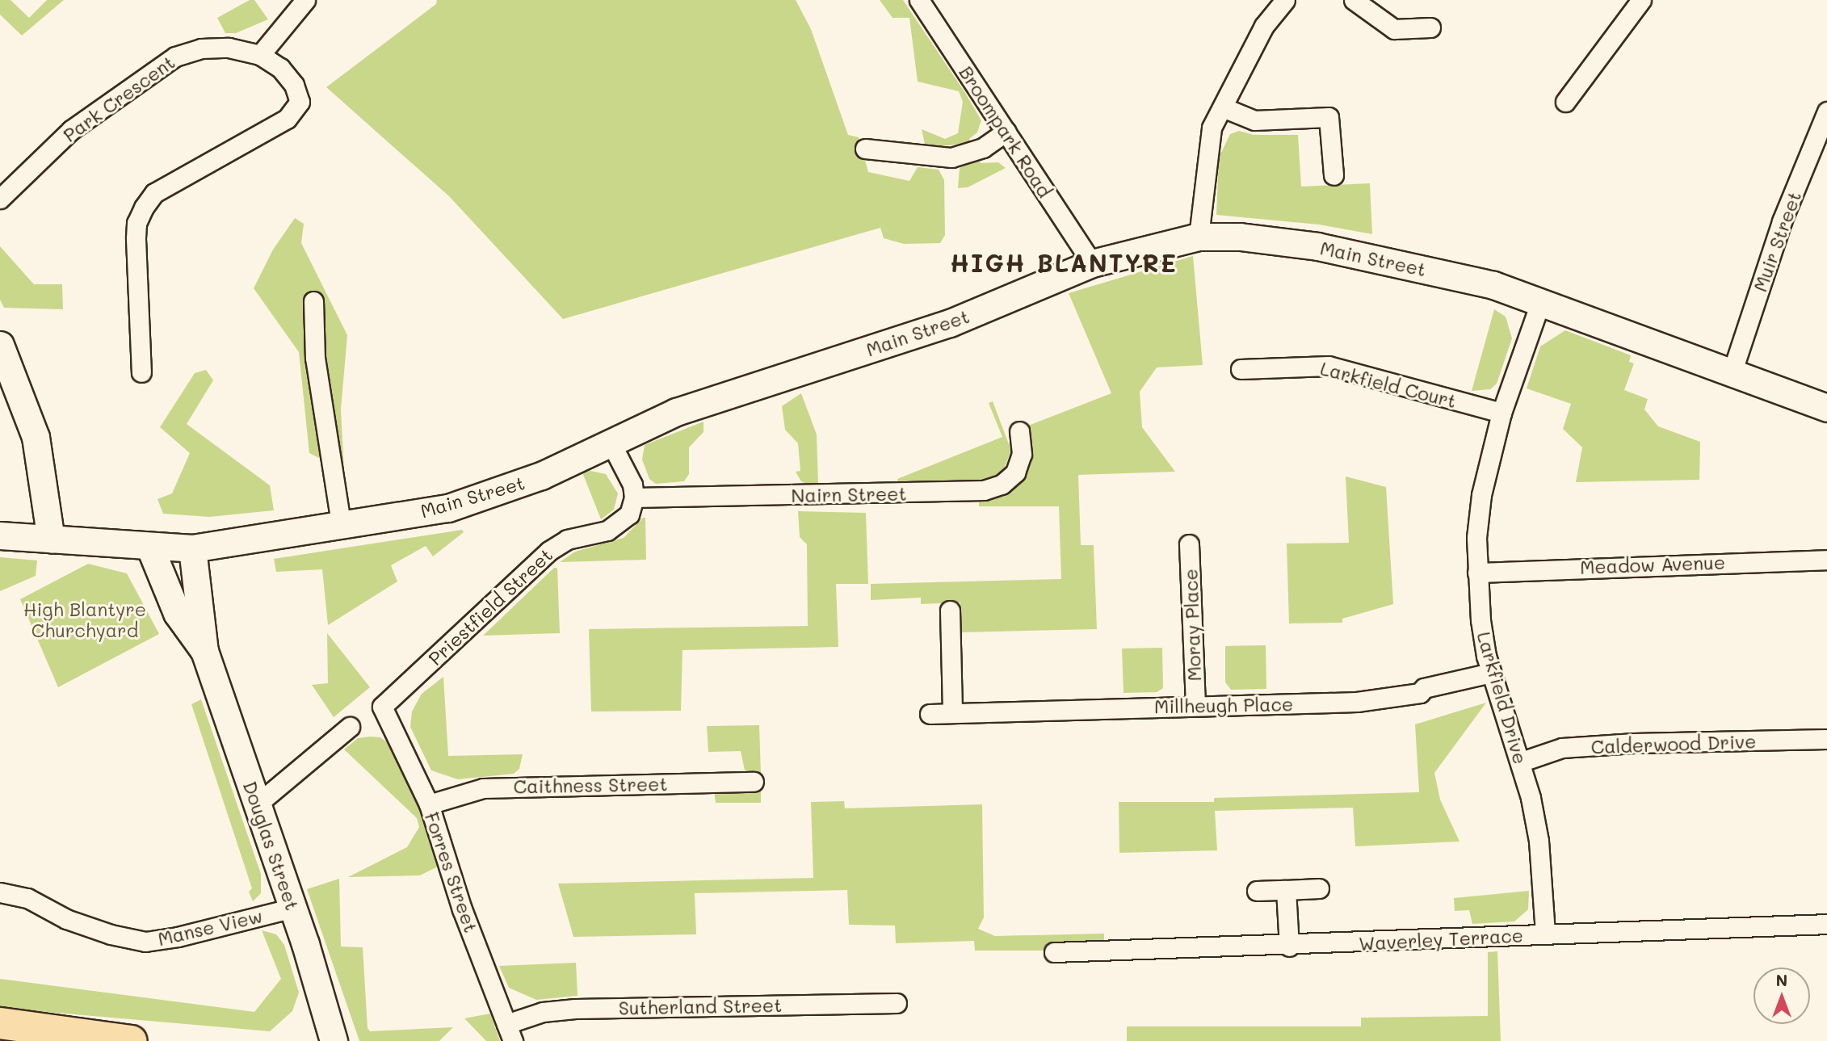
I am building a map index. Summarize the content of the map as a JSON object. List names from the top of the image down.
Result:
{
  "streets": {
    "main road": ["Main Street", "Douglas Street"],
    "street": [
      "Park Crescent",
      "Broompark Road",
      "Muir Street",
      "Larkfield Court",
      "Nairn Street",
      "Meadow Avenue",
      "Priestfield Street",
      "Moray Place",
      "Larkfield Drive",
      "Millheugh Place",
      "Calderwood Drive",
      "Caithness Street",
      "Forres Street",
      "Manse View",
      "Waverley Terrace",
      "Sutherland Street"
    ]
  },
  "crossings": [
    ["Broompark Road", "Main Street"],
    ["Muir Street", "Main Street"],
    ["Main Street", "Larkfield Drive"],
    ["Main Street", "Douglas Street"],
    ["Larkfield Court", "Larkfield Drive"],
    ["Nairn Street", "Priestfield Street"],
    ["Meadow Avenue", "Larkfield Drive"],
    ["Priestfield Street", "Forres Street"],
    ["Moray Place", "Millheugh Place"],
    ["Larkfield Drive", "Millheugh Place"],
    ["Larkfield Drive", "Calderwood Drive"],
    ["Larkfield Drive", "Waverley Terrace"],
    ["Caithness Street", "Forres Street"],
    ["Douglas Street", "Manse View"],
    ["Forres Street", "Sutherland Street"]
  ],
  "districts": ["HIGH BLANTYRE"],
  "parks": ["High Blantyre Churchyard"],
  "north": "top"
}
